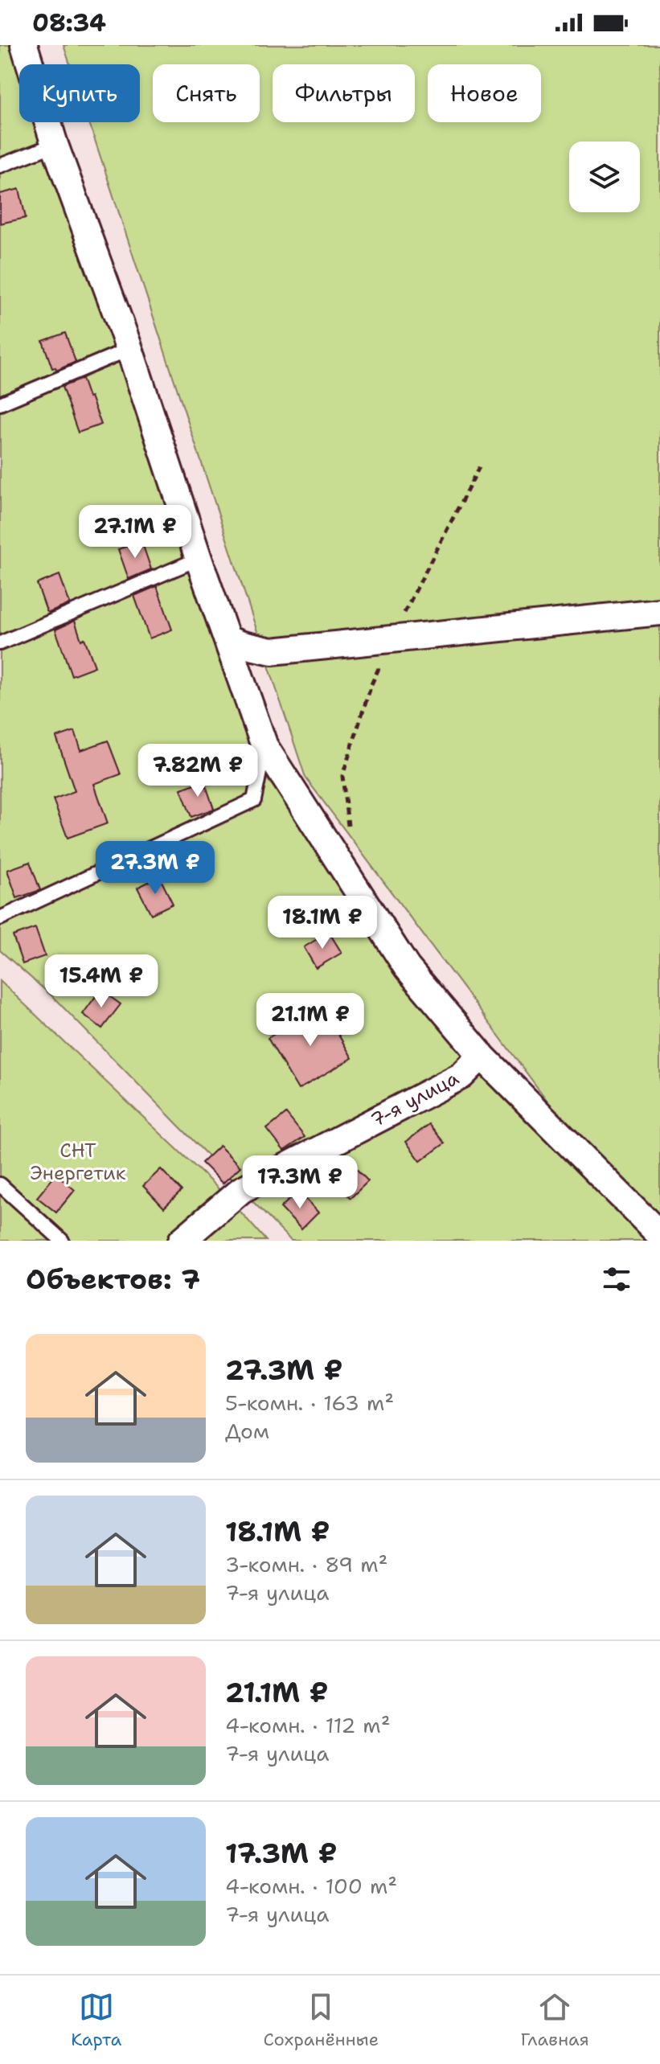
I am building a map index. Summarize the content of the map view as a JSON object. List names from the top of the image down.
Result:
{
  "streets": {
    "street": ["7-я улица"]
  },
  "parks": ["СНТ Энергетик"],
  "page": {
    "status": "08:34",
    "chip": [
      "Купить",
      "Снять",
      "Фильтры",
      "Новое"
    ],
    "price": [
      "27.1M ₽",
      "7.82M ₽",
      "27.3M ₽",
      "18.1M ₽",
      "15.4M ₽",
      "21.1M ₽",
      "17.3M ₽"
    ],
    "heading": "Объектов: 7",
    "list": [
      {
        "name": "27.3M ₽",
        "note": "5-комн. · 163 m² · Дом"
      },
      {
        "name": "18.1M ₽",
        "note": "3-комн. · 89 m² · 7-я улица"
      },
      {
        "name": "21.1M ₽",
        "note": "4-комн. · 112 m² · 7-я улица"
      },
      {
        "name": "17.3M ₽",
        "note": "4-комн. · 100 m² · 7-я улица"
      }
    ],
    "tabs": ["Карта", "Сохранённые", "Главная"]
  }
}
